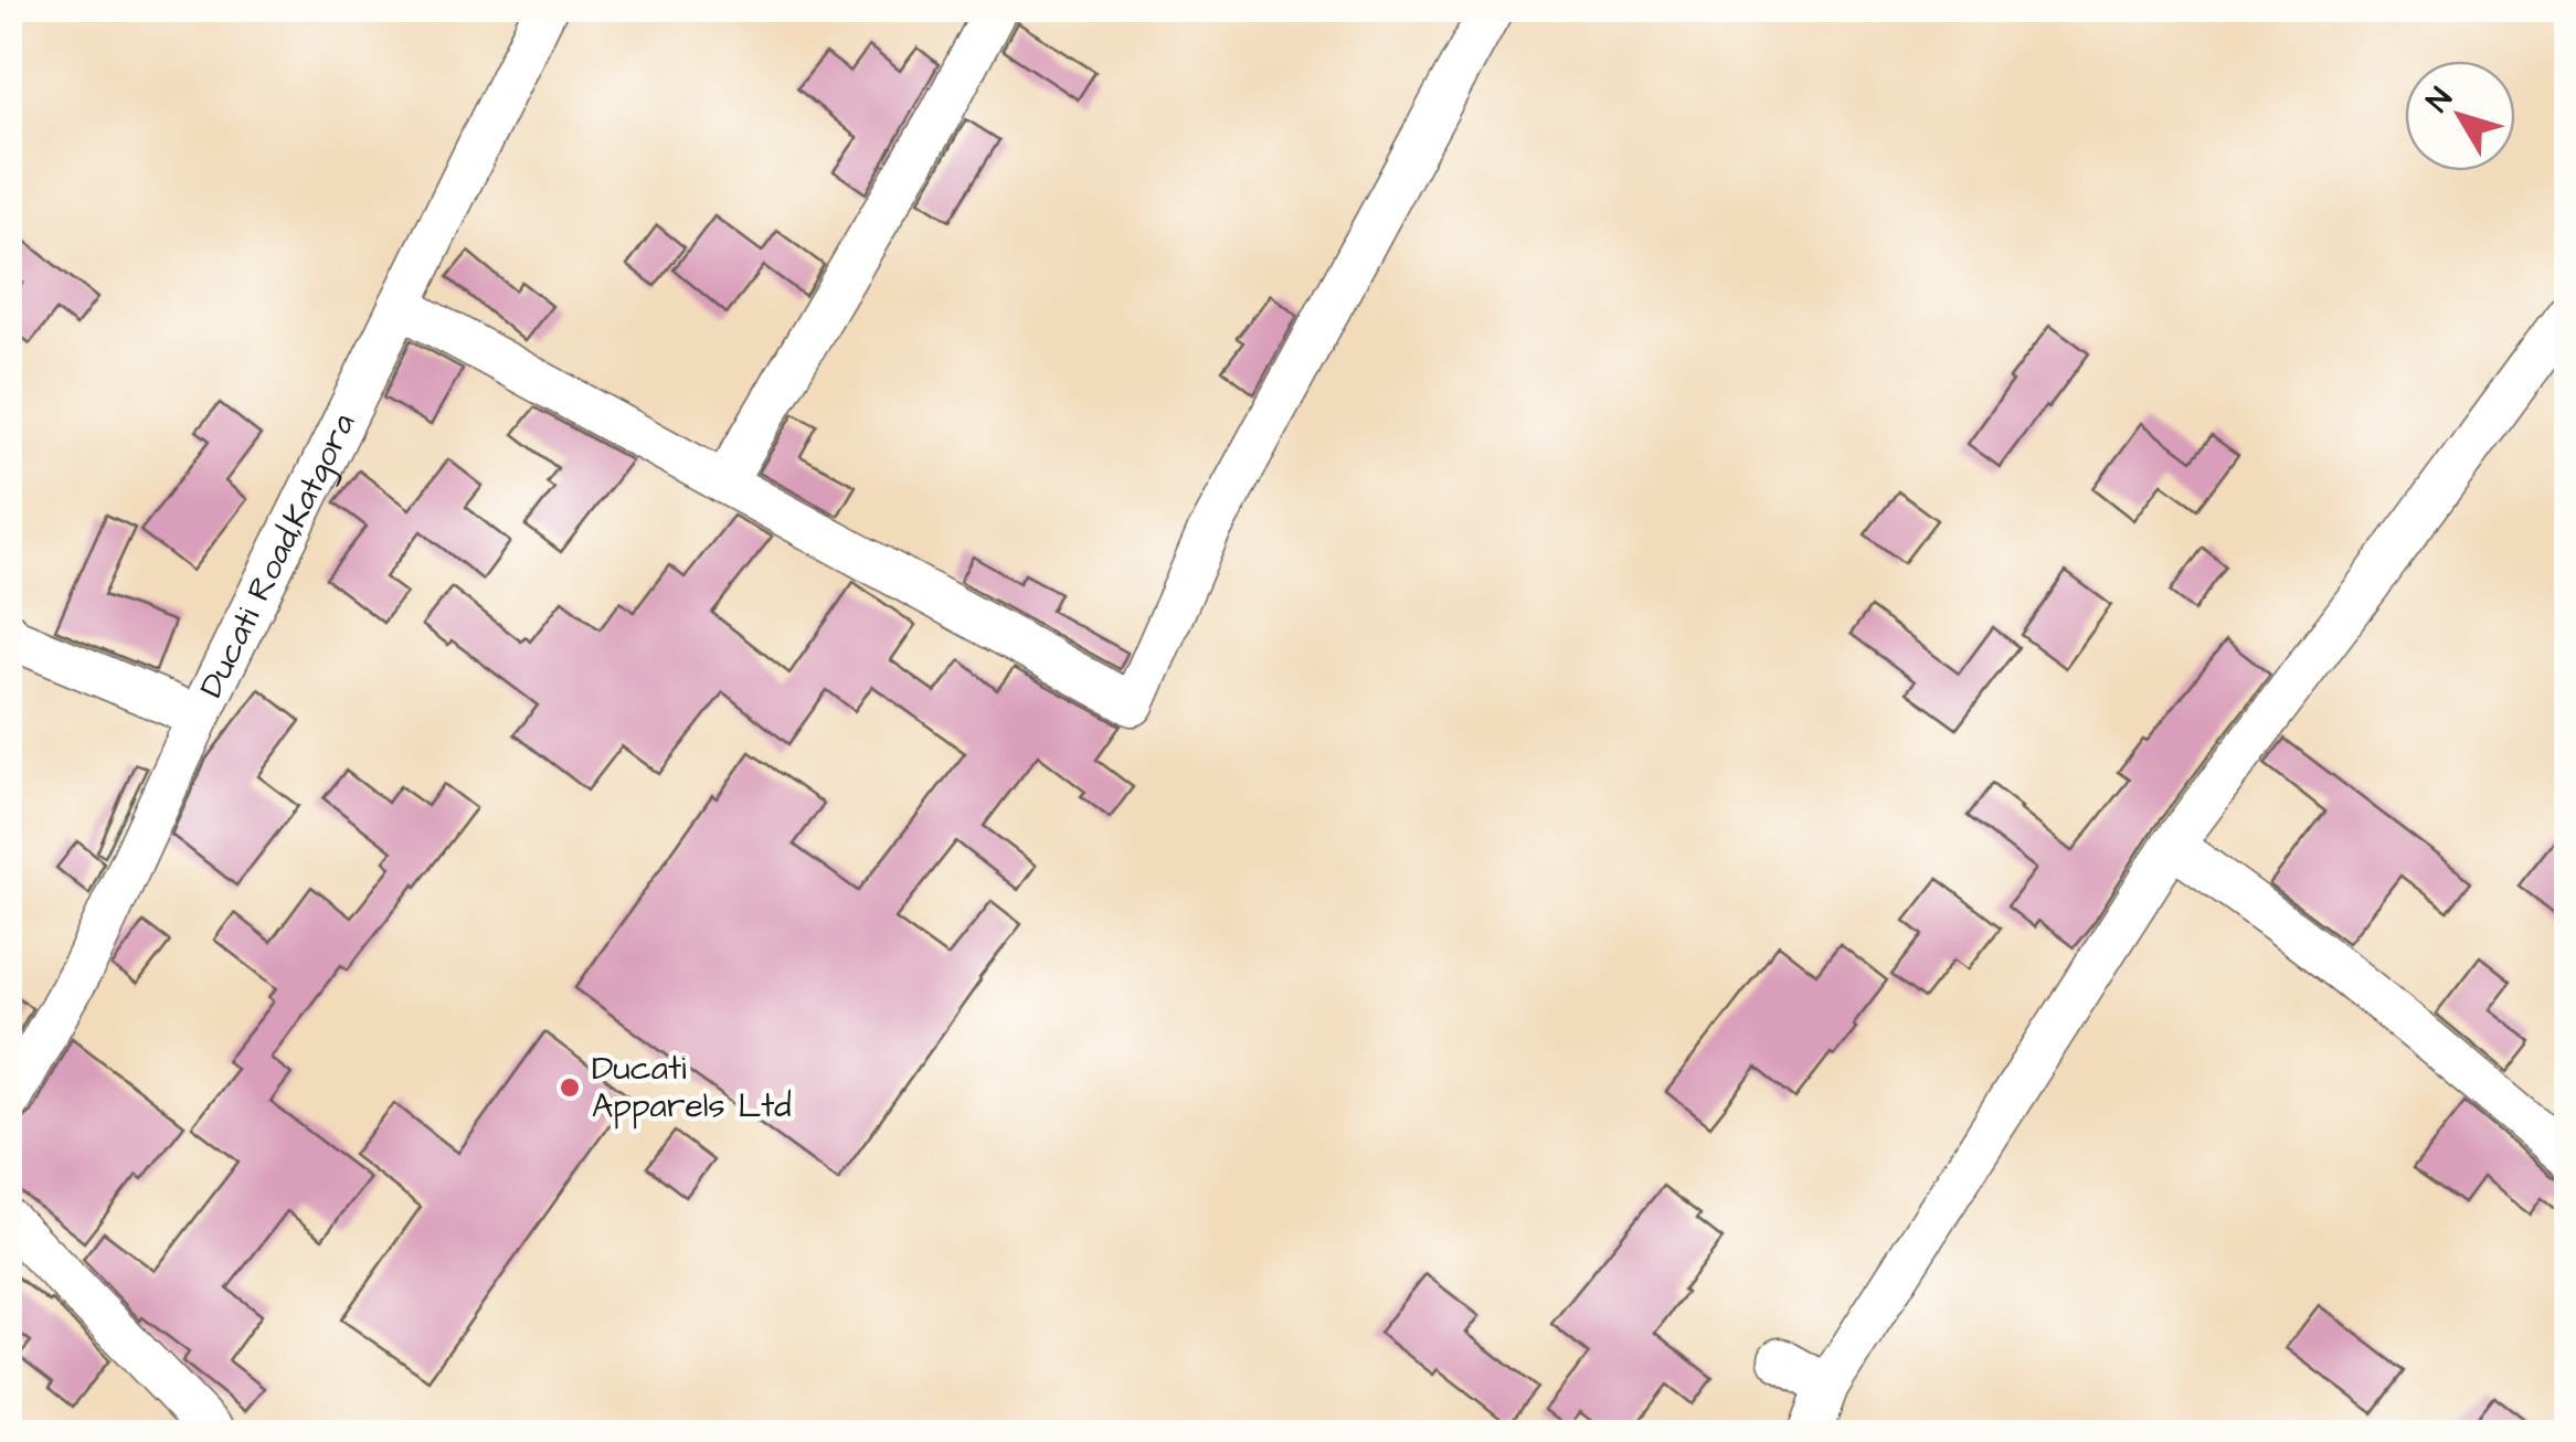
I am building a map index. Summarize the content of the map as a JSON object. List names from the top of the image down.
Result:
{
  "streets": {
    "street": ["Ducati Road,Katgora"]
  },
  "places": ["Ducati Apparels Ltd"],
  "north": "top left"
}
